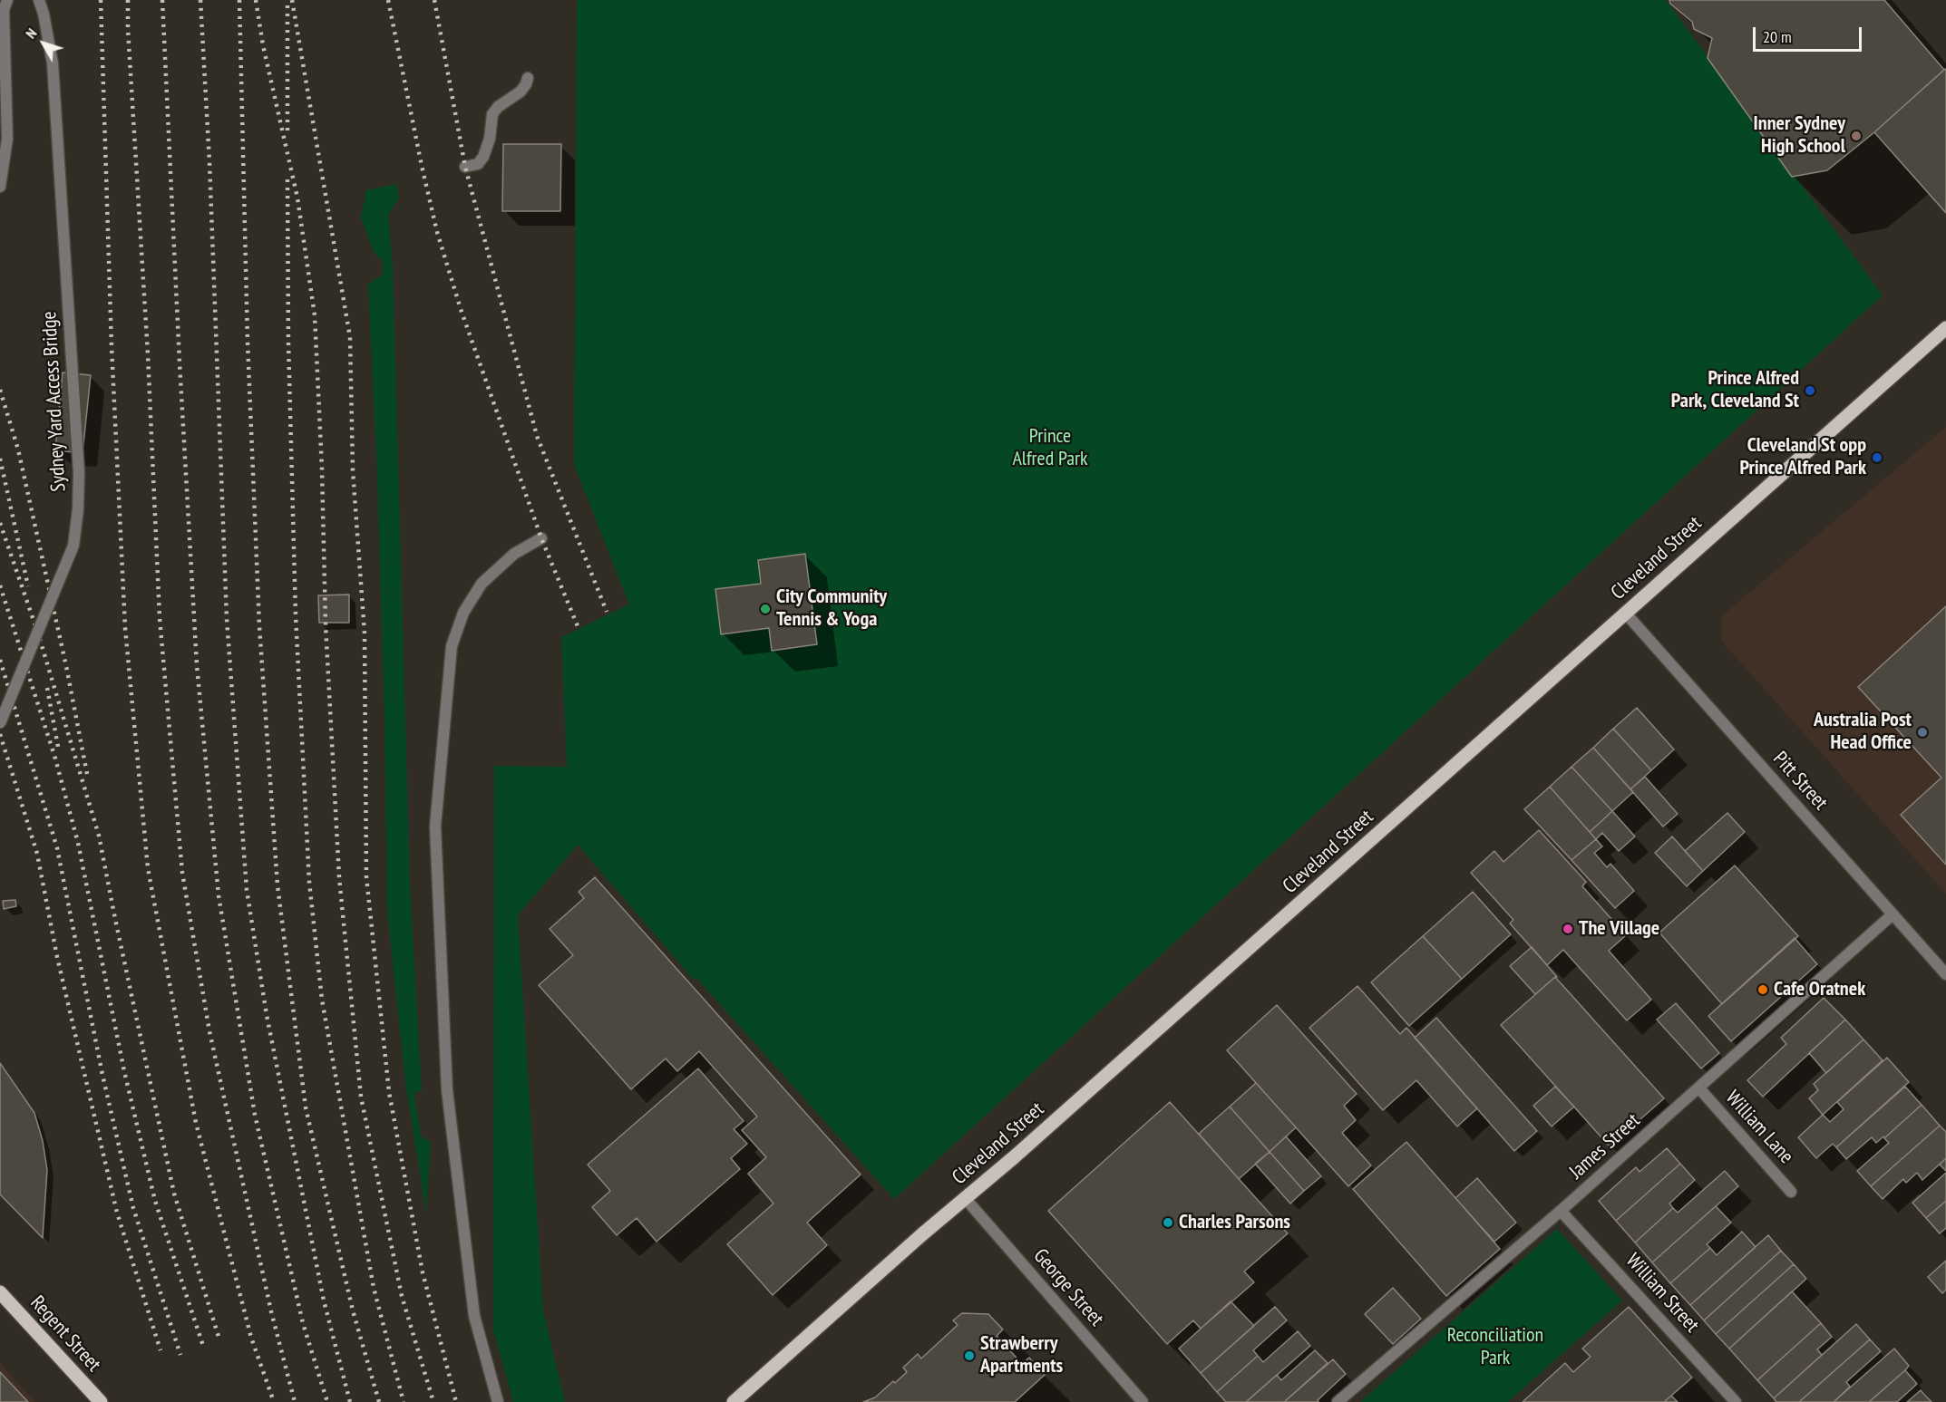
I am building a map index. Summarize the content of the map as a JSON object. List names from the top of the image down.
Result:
{
  "streets": {
    "main road": ["Cleveland Street", "Regent Street"],
    "street": [
      "Sydney Yard Access Bridge",
      "Pitt Street",
      "William Lane",
      "James Street",
      "George Street",
      "William Street"
    ]
  },
  "crossings": [
    ["Cleveland Street", "Pitt Street"],
    ["Cleveland Street", "George Street"],
    ["Pitt Street", "James Street"],
    ["William Lane", "James Street"],
    ["James Street", "William Street"]
  ],
  "parks": ["Prince Alfred Park", "Reconciliation Park"],
  "places": [
    "Inner Sydney High School",
    "Prince Alfred Park, Cleveland St",
    "Cleveland St opp Prince Alfred Park",
    "City Community Tennis & Yoga",
    "Australia Post Head Office",
    "The Village",
    "Cafe Oratnek",
    "Charles Parsons",
    "Strawberry Apartments"
  ],
  "scale_bar": "20 m",
  "north": "top left"
}
